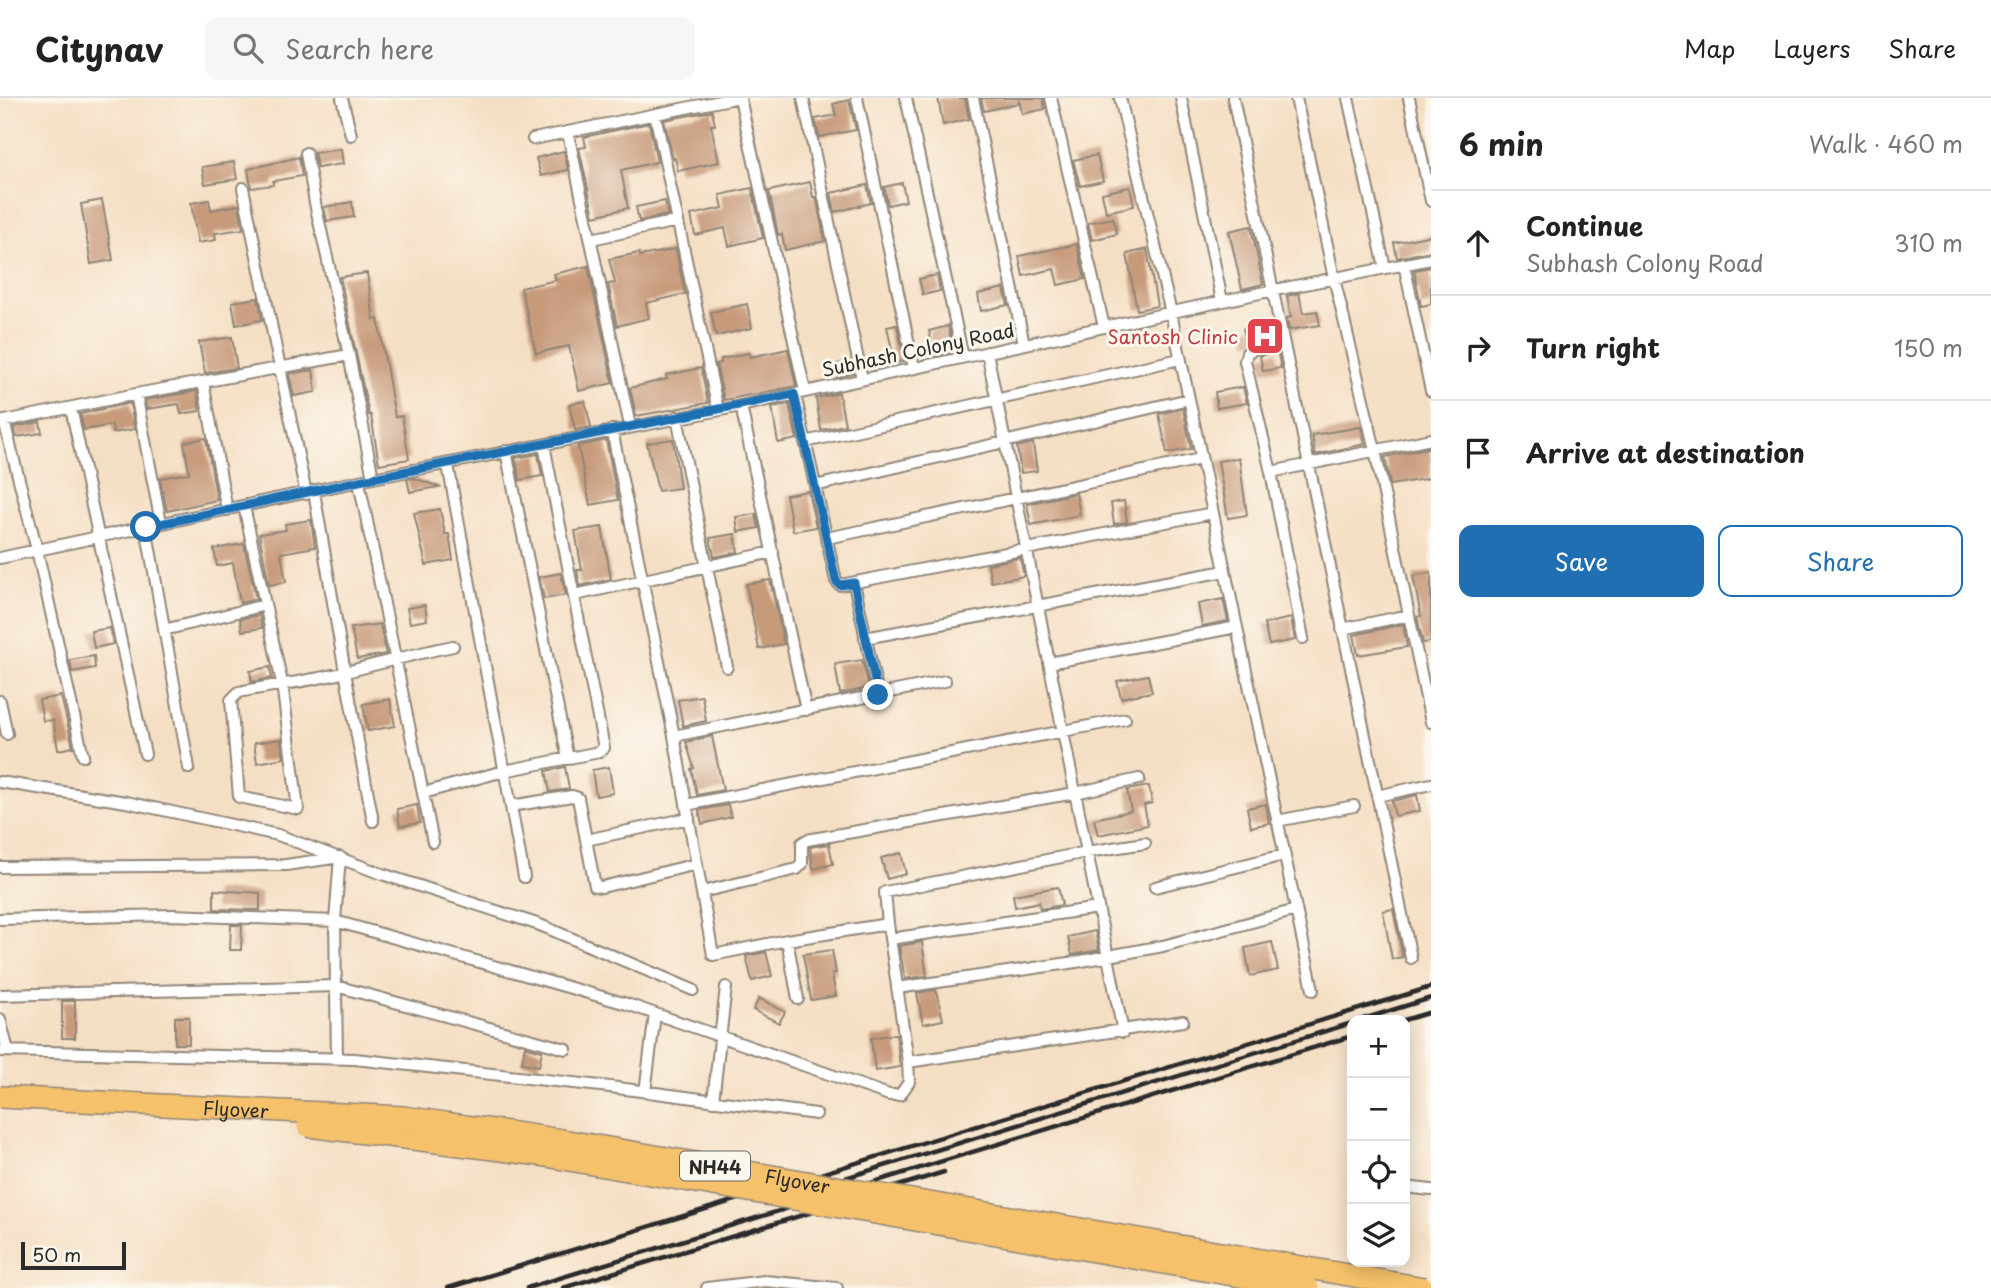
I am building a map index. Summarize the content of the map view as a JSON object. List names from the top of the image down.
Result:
{
  "streets": {
    "highway": ["Flyover", "NH44"],
    "street": ["Subhash Colony Road"]
  },
  "places": {
    "hospital": ["Santosh Clinic"]
  },
  "scale_bar": "50 m",
  "page": {
    "header": "Citynav",
    "search": "Search here",
    "nav": ["Map", "Layers", "Share"],
    "heading": ["6 min", "Walk · 460 m"],
    "list": [
      ["Continue", "Subhash Colony Road", "310 m"],
      ["Turn right", "150 m"],
      "Arrive at destination"
    ],
    "buttons": ["Save", "Share"],
    "map_buttons": ["+", "−"],
    "scale": "50 m"
  }
}
